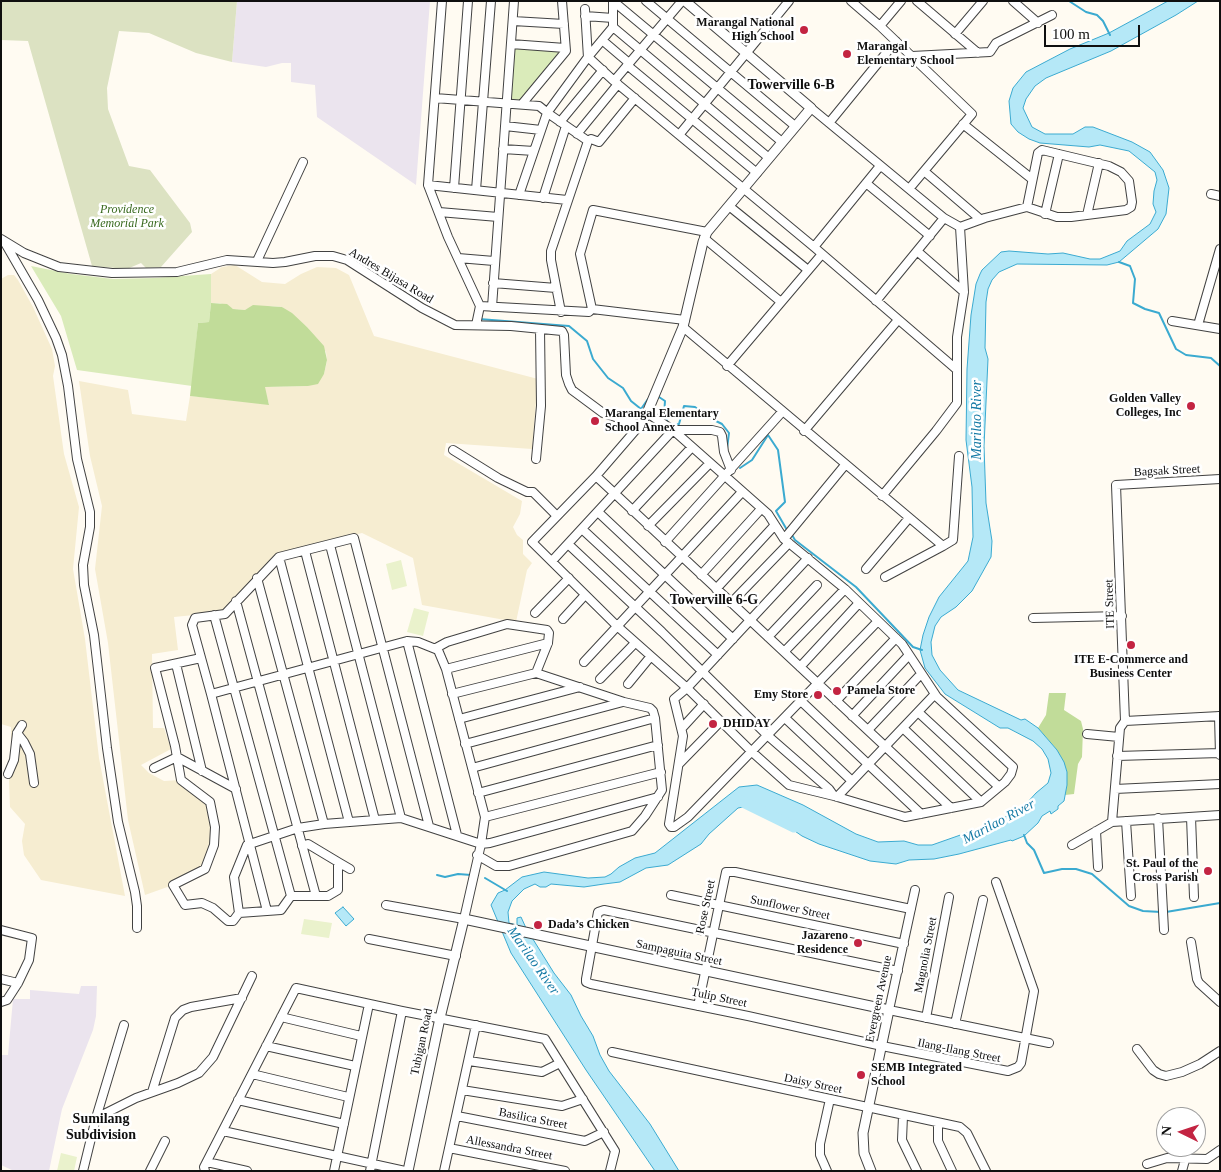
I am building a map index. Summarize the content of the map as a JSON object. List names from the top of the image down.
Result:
{
  "streets": {
    "street": [
      "Andres Bijasa Road",
      "Bagsak Street",
      "ITE Street",
      "Rose Street",
      "Sunflower Street",
      "Sampaguita Street",
      "Magnolia Street",
      "Tulip Street",
      "Evergreen Avenue",
      "Tubigan Road",
      "Ilang-Ilang Street",
      "Daisy Street",
      "Basilica Street",
      "Allessandra Street"
    ]
  },
  "crossings": [
    ["Bagsak Street", "ITE Street"],
    ["Rose Street", "Sunflower Street"],
    ["Rose Street", "Sampaguita Street"],
    ["Rose Street", "Tulip Street"],
    ["Rose Street", "Evergreen Avenue"],
    ["Sunflower Street", "Evergreen Avenue"],
    ["Sampaguita Street", "Tulip Street"],
    ["Sampaguita Street", "Evergreen Avenue"],
    ["Sampaguita Street", "Tubigan Road"],
    ["Tulip Street", "Evergreen Avenue"],
    ["Tulip Street", "Ilang-Ilang Street"],
    ["Evergreen Avenue", "Ilang-Ilang Street"],
    ["Evergreen Avenue", "Daisy Street"]
  ],
  "districts": ["Towerville 6-B", "Towerville 6-G", "Sumilang Subdivision"],
  "water": ["Marilao River"],
  "parks": ["Providence Memorial Park"],
  "places": [
    "Marangal National High School",
    "Marangal Elementary School",
    "Golden Valley Colleges, Inc",
    "Marangal Elementary School Annex",
    "ITE E-Commerce and Business Center",
    "Pamela Store",
    "Emy Store",
    "DHIDAY",
    "St. Paul of the Cross Parish",
    "Dada’s Chicken",
    "Jazareno Residence",
    "SEMB Integrated School"
  ],
  "scale_bar": "100 m",
  "north": "left"
}
